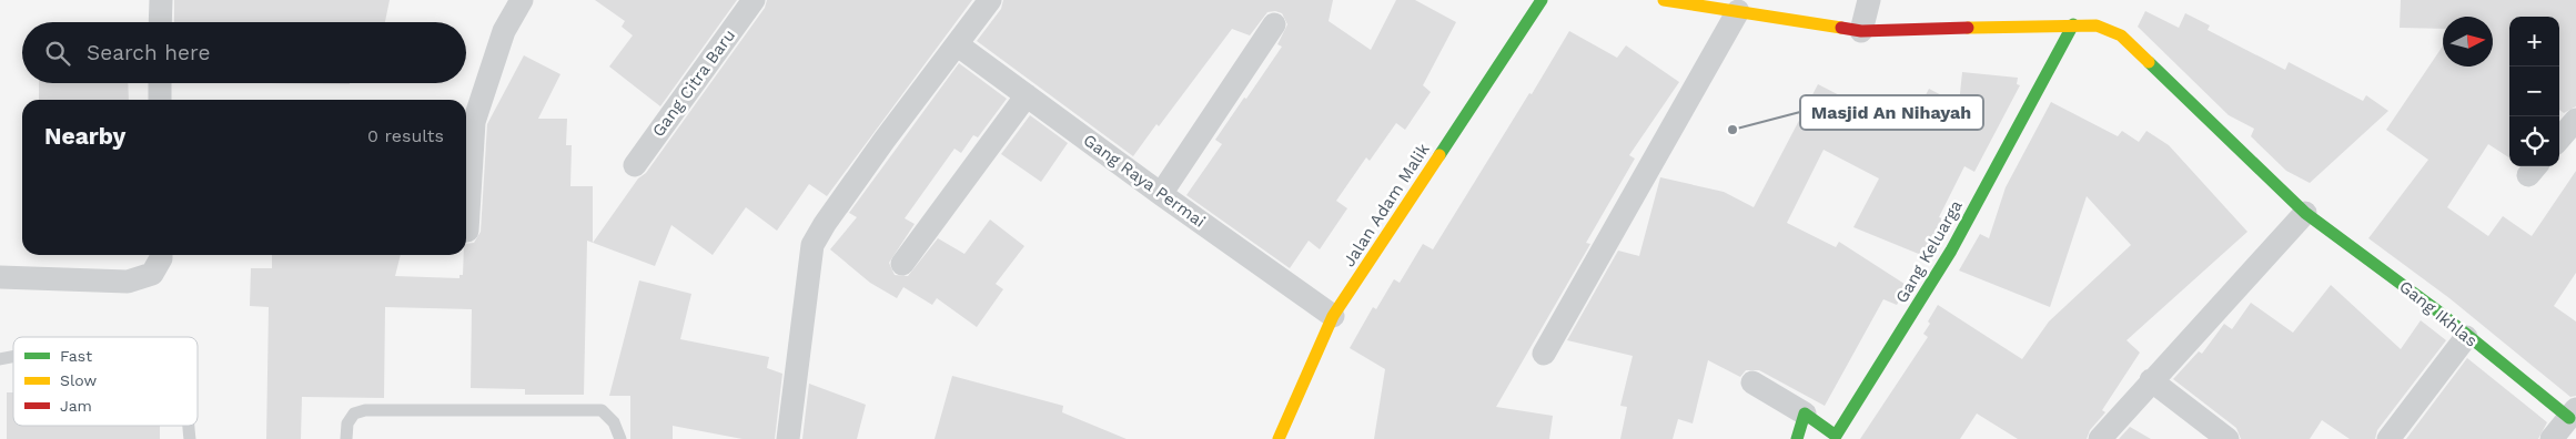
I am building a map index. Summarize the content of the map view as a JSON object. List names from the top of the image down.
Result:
{
  "streets": {
    "street": [
      "Gang Citra Baru",
      "Gang Raya Permai",
      "Jalan Adam Malik",
      "Gang Keluarga",
      "Gang Ikhlas"
    ]
  },
  "crossings": [
    ["Gang Raya Permai", "Jalan Adam Malik"],
    ["Gang Keluarga", "Gang Ikhlas"]
  ],
  "places": ["Masjid An Nihayah"],
  "legend": ["Fast", "Slow", "Jam"],
  "north": "right",
  "page": {
    "map_buttons": ["+", "−"],
    "search": "Search here",
    "heading": ["Nearby", "0 results"]
  }
}
